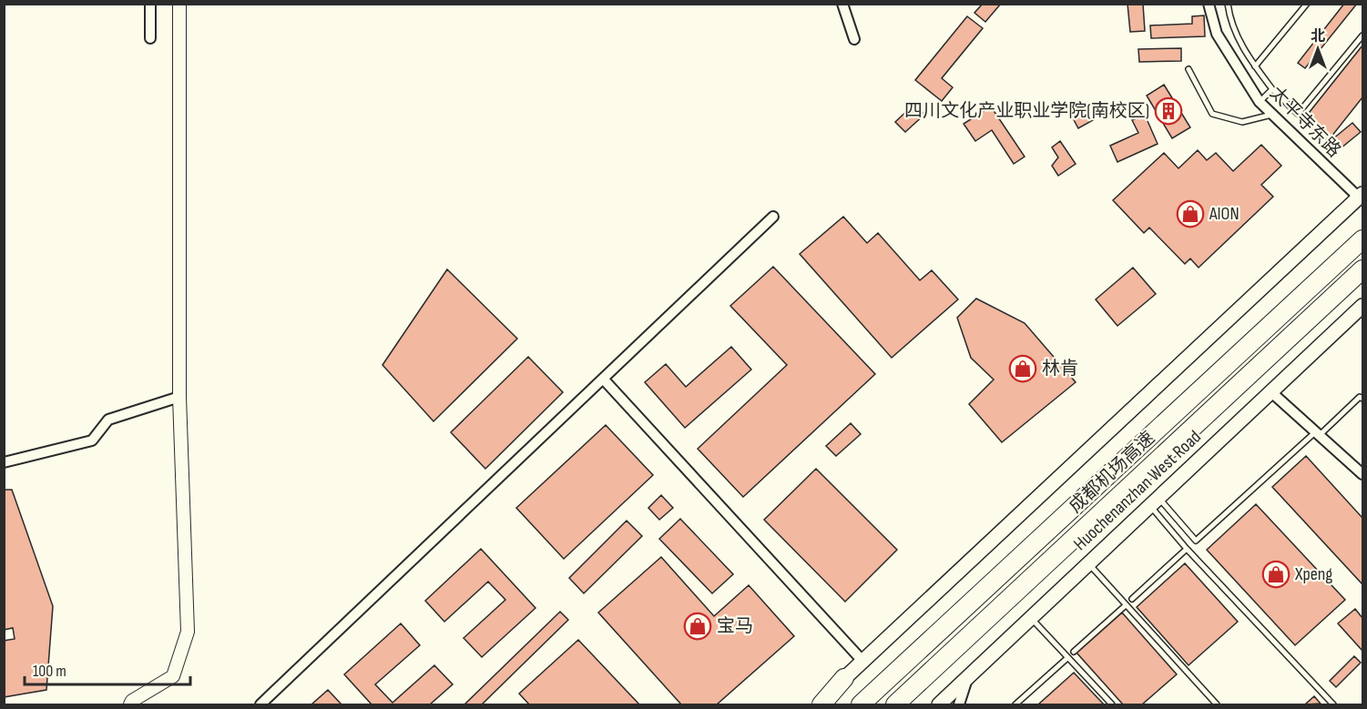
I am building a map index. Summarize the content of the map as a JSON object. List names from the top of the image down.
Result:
{
  "streets": {
    "highway": ["成都机场高速"],
    "main road": ["Huochenanzhan West Road"],
    "street": ["太平寺东路"]
  },
  "places": {
    "building": ["四川文化产业职业学院(南校区)"],
    "shop": [
      "AION",
      "林肯",
      "Xpeng",
      "宝马"
    ]
  },
  "scale_bar": "100 m",
  "north": "top"
}
